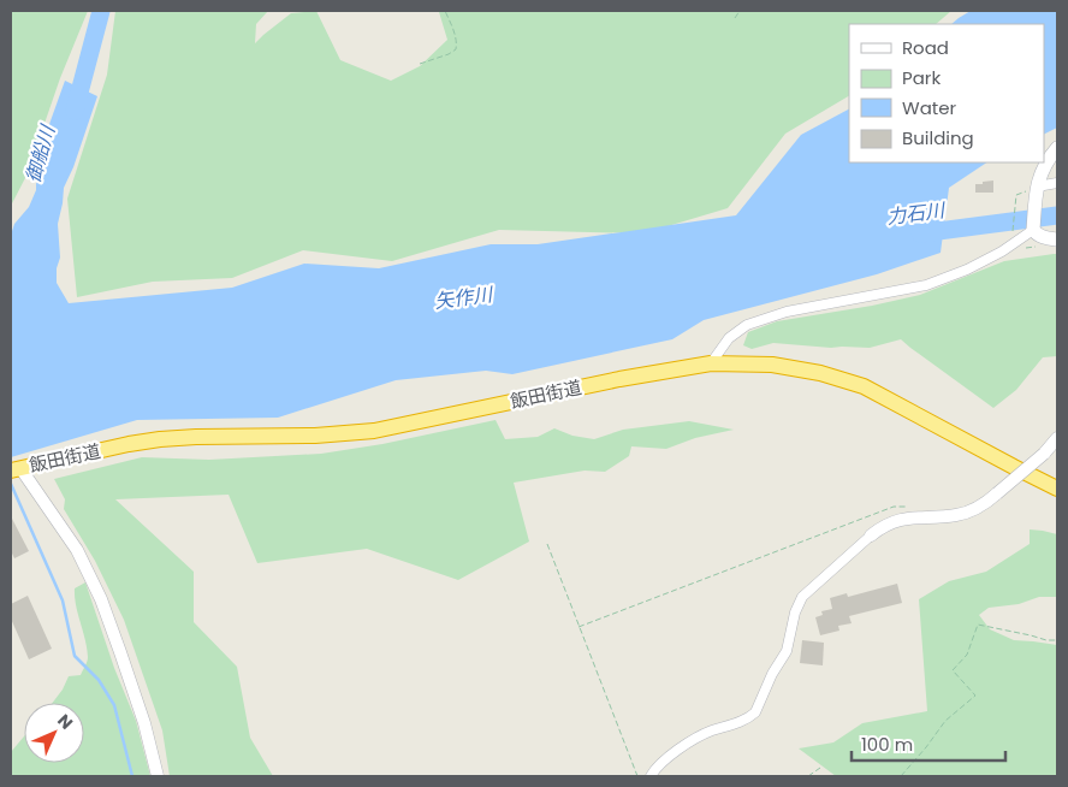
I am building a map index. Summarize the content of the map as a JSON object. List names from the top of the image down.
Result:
{
  "streets": {
    "highway": ["飯田街道"]
  },
  "water": ["御船川", "力石川", "矢作川"],
  "legend": [
    "Road",
    "Park",
    "Water",
    "Building"
  ],
  "scale_bar": "100 m",
  "north": "top right"
}
